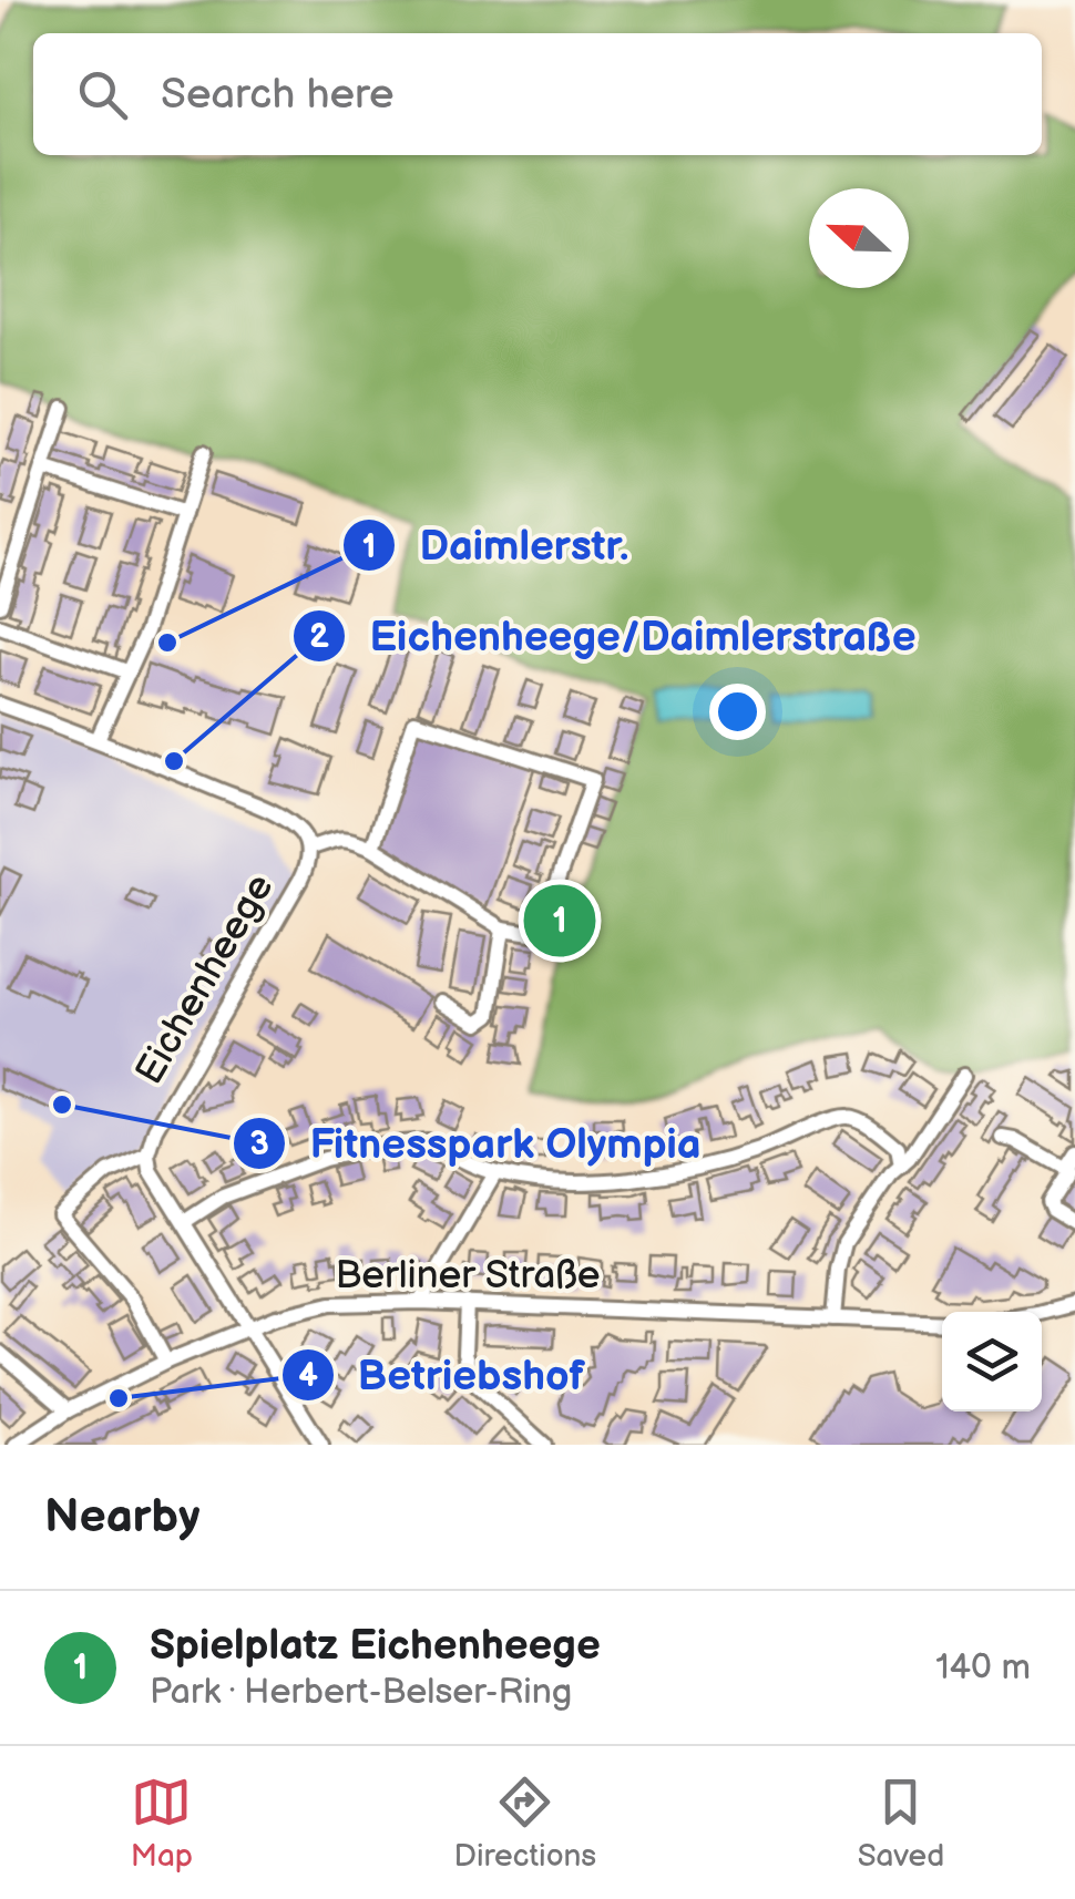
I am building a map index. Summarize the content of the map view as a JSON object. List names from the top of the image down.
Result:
{
  "streets": {
    "street": ["Eichenheege", "Berliner Straße"]
  },
  "places": [
    "Daimlerstr.",
    "Eichenheege/Daimlerstraße",
    "Fitnesspark Olympia",
    "Betriebshof"
  ],
  "north": "left",
  "page": {
    "search": "Search here",
    "pins": "1",
    "heading": "Nearby",
    "list": [
      {
        "mark": "1",
        "name": "Spielplatz Eichenheege",
        "note": "Park · Herbert-Belser-Ring",
        "value": "140 m"
      }
    ],
    "nav": ["Map", "Directions", "Saved"]
  }
}
